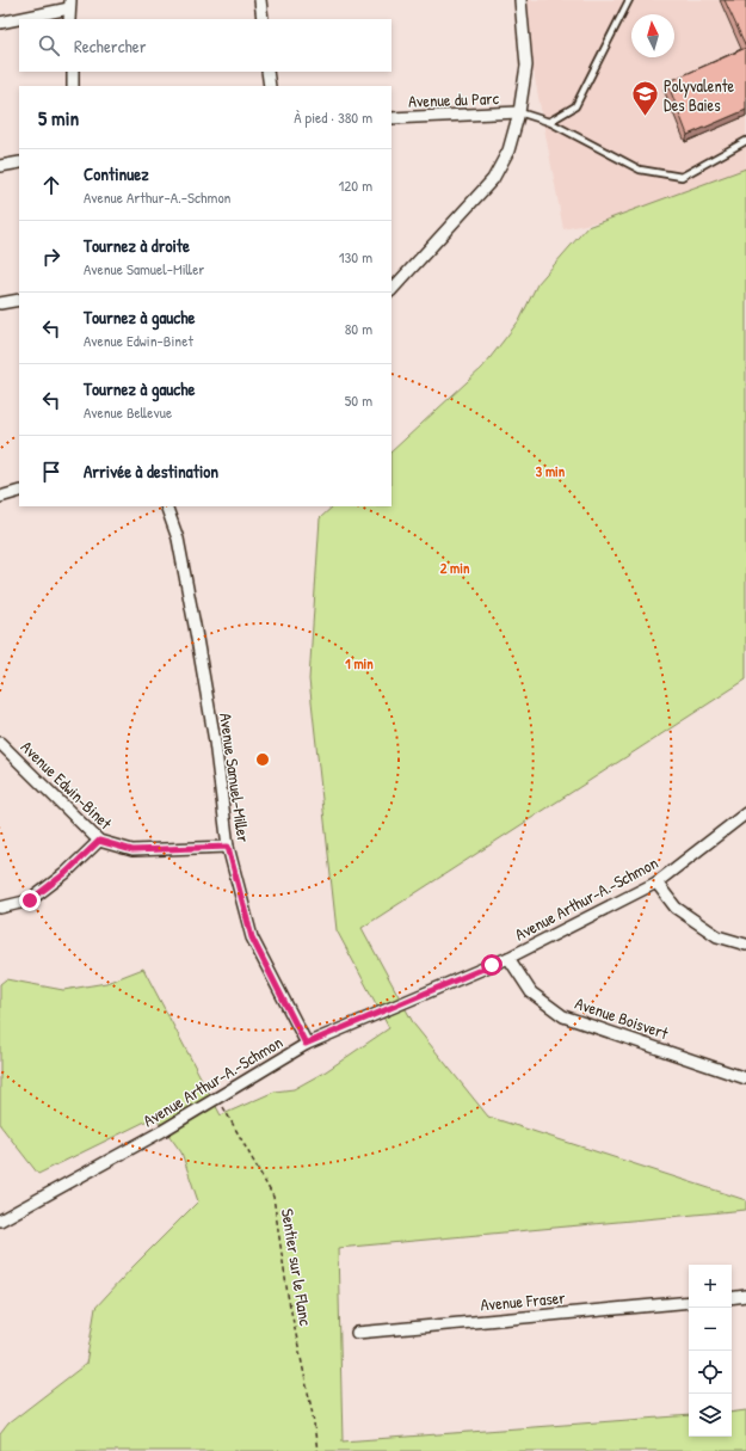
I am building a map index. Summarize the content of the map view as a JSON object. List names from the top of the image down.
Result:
{
  "streets": {
    "street": [
      "Avenue du Parc",
      "Avenue Samuel-Miller",
      "Avenue Edwin-Binet",
      "Avenue Arthur-A.-Schmon",
      "Avenue Boisvert",
      "Avenue Fraser"
    ],
    "path": ["Sentier sur le Flanc"]
  },
  "crossings": [
    ["Avenue Samuel-Miller", "Avenue Edwin-Binet"],
    ["Avenue Samuel-Miller", "Avenue Arthur-A.-Schmon"],
    ["Avenue Arthur-A.-Schmon", "Avenue Boisvert"],
    ["Avenue Arthur-A.-Schmon", "Sentier sur le Flanc"]
  ],
  "places": {
    "school or university": ["Polyvalente Des Baies"]
  },
  "north": "top",
  "page": {
    "search": "Rechercher",
    "heading": ["5 min", "À pied · 380 m"],
    "list": [
      ["Continuez", "Avenue Arthur-A.-Schmon", "120 m"],
      ["Tournez à droite", "Avenue Samuel-Miller", "130 m"],
      ["Tournez à gauche", "Avenue Edwin-Binet", "80 m"],
      ["Tournez à gauche", "Avenue Bellevue", "50 m"],
      "Arrivée à destination"
    ],
    "map_buttons": ["+", "−"]
  },
  "rings": ["3 min", "2 min", "1 min"]
}
